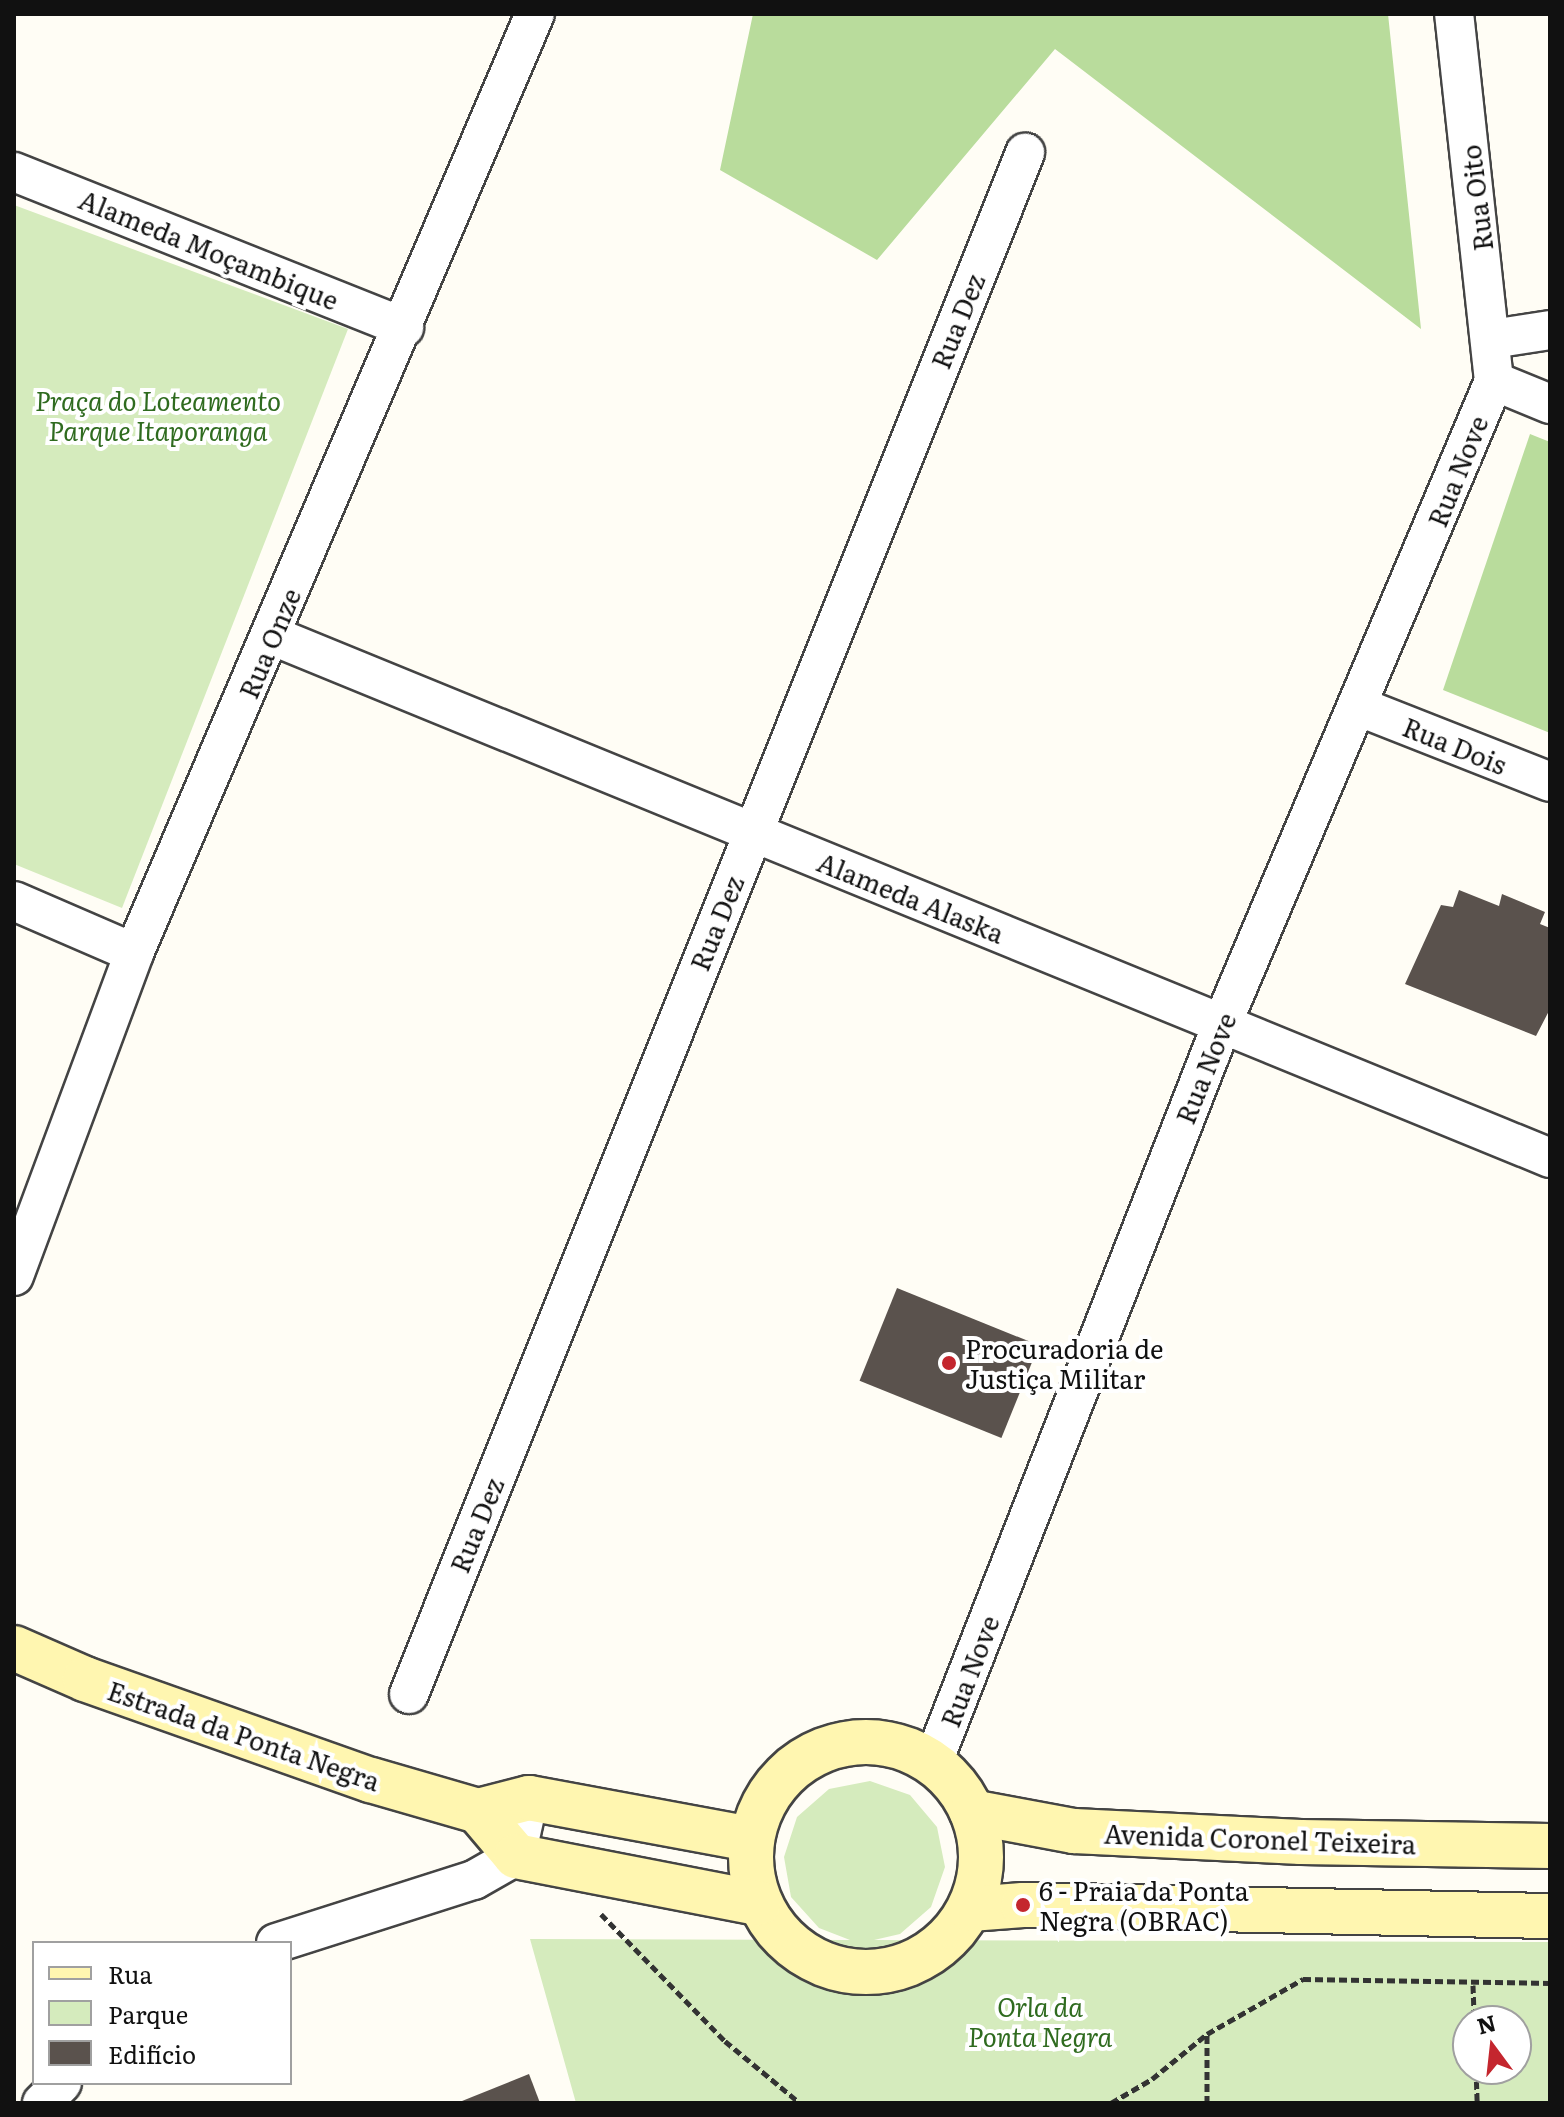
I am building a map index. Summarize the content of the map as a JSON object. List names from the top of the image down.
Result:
{
  "streets": {
    "street": [
      "Rua Oito",
      "Alameda Moçambique",
      "Rua Dez",
      "Rua Nove",
      "Rua Onze",
      "Rua Dois",
      "Alameda Alaska",
      "Estrada da Ponta Negra",
      "Avenida Coronel Teixeira"
    ]
  },
  "crossings": [
    ["Rua Oito", "Rua Nove"],
    ["Alameda Moçambique", "Rua Onze"],
    ["Rua Dez", "Alameda Alaska"],
    ["Rua Nove", "Rua Dois"],
    ["Rua Nove", "Alameda Alaska"],
    ["Rua Nove", "Avenida Coronel Teixeira"],
    ["Rua Onze", "Alameda Alaska"]
  ],
  "parks": ["Praça do Loteamento Parque Itaporanga", "Orla da Ponta Negra"],
  "places": ["Procuradoria de Justiça Militar", "6 - Praia da Ponta Negra (OBRAC)"],
  "legend": ["Rua", "Parque", "Edifício"],
  "north": "top"
}
